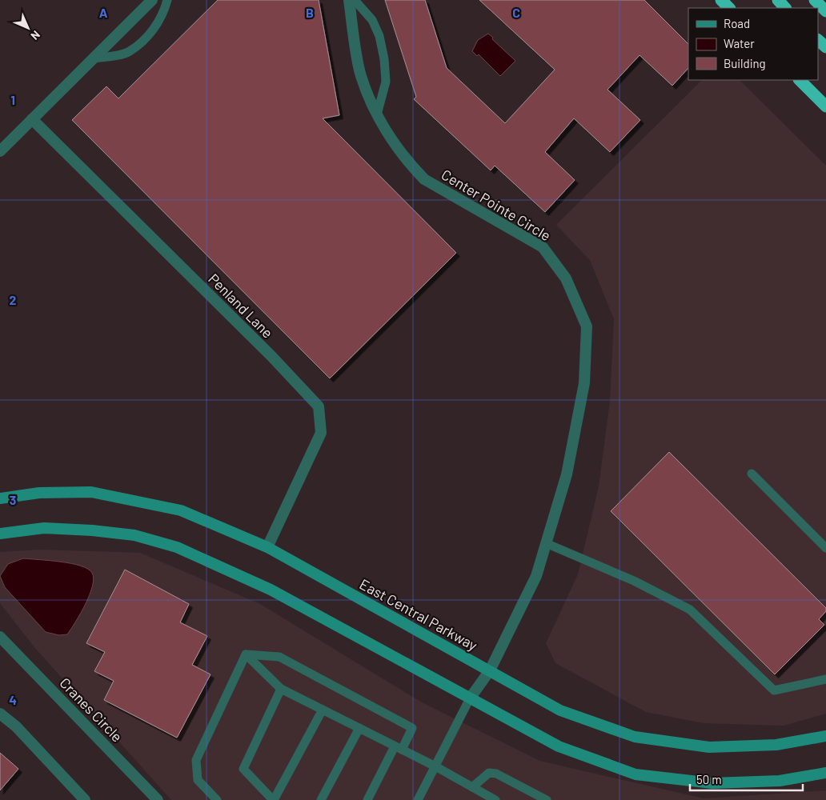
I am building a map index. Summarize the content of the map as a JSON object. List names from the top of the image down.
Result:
{
  "streets": {
    "main road": ["East Central Parkway"],
    "street": ["Center Pointe Circle", "Penland Lane", "Cranes Circle"]
  },
  "crossings": [
    ["Center Pointe Circle", "East Central Parkway"],
    ["Penland Lane", "East Central Parkway"]
  ],
  "legend": ["Road", "Water", "Building"],
  "scale_bar": "50 m",
  "north": "bottom right",
  "grid": {
    "columns": ["A", "B", "C"],
    "rows": [
      "1",
      "2",
      "3",
      "4"
    ]
  }
}
